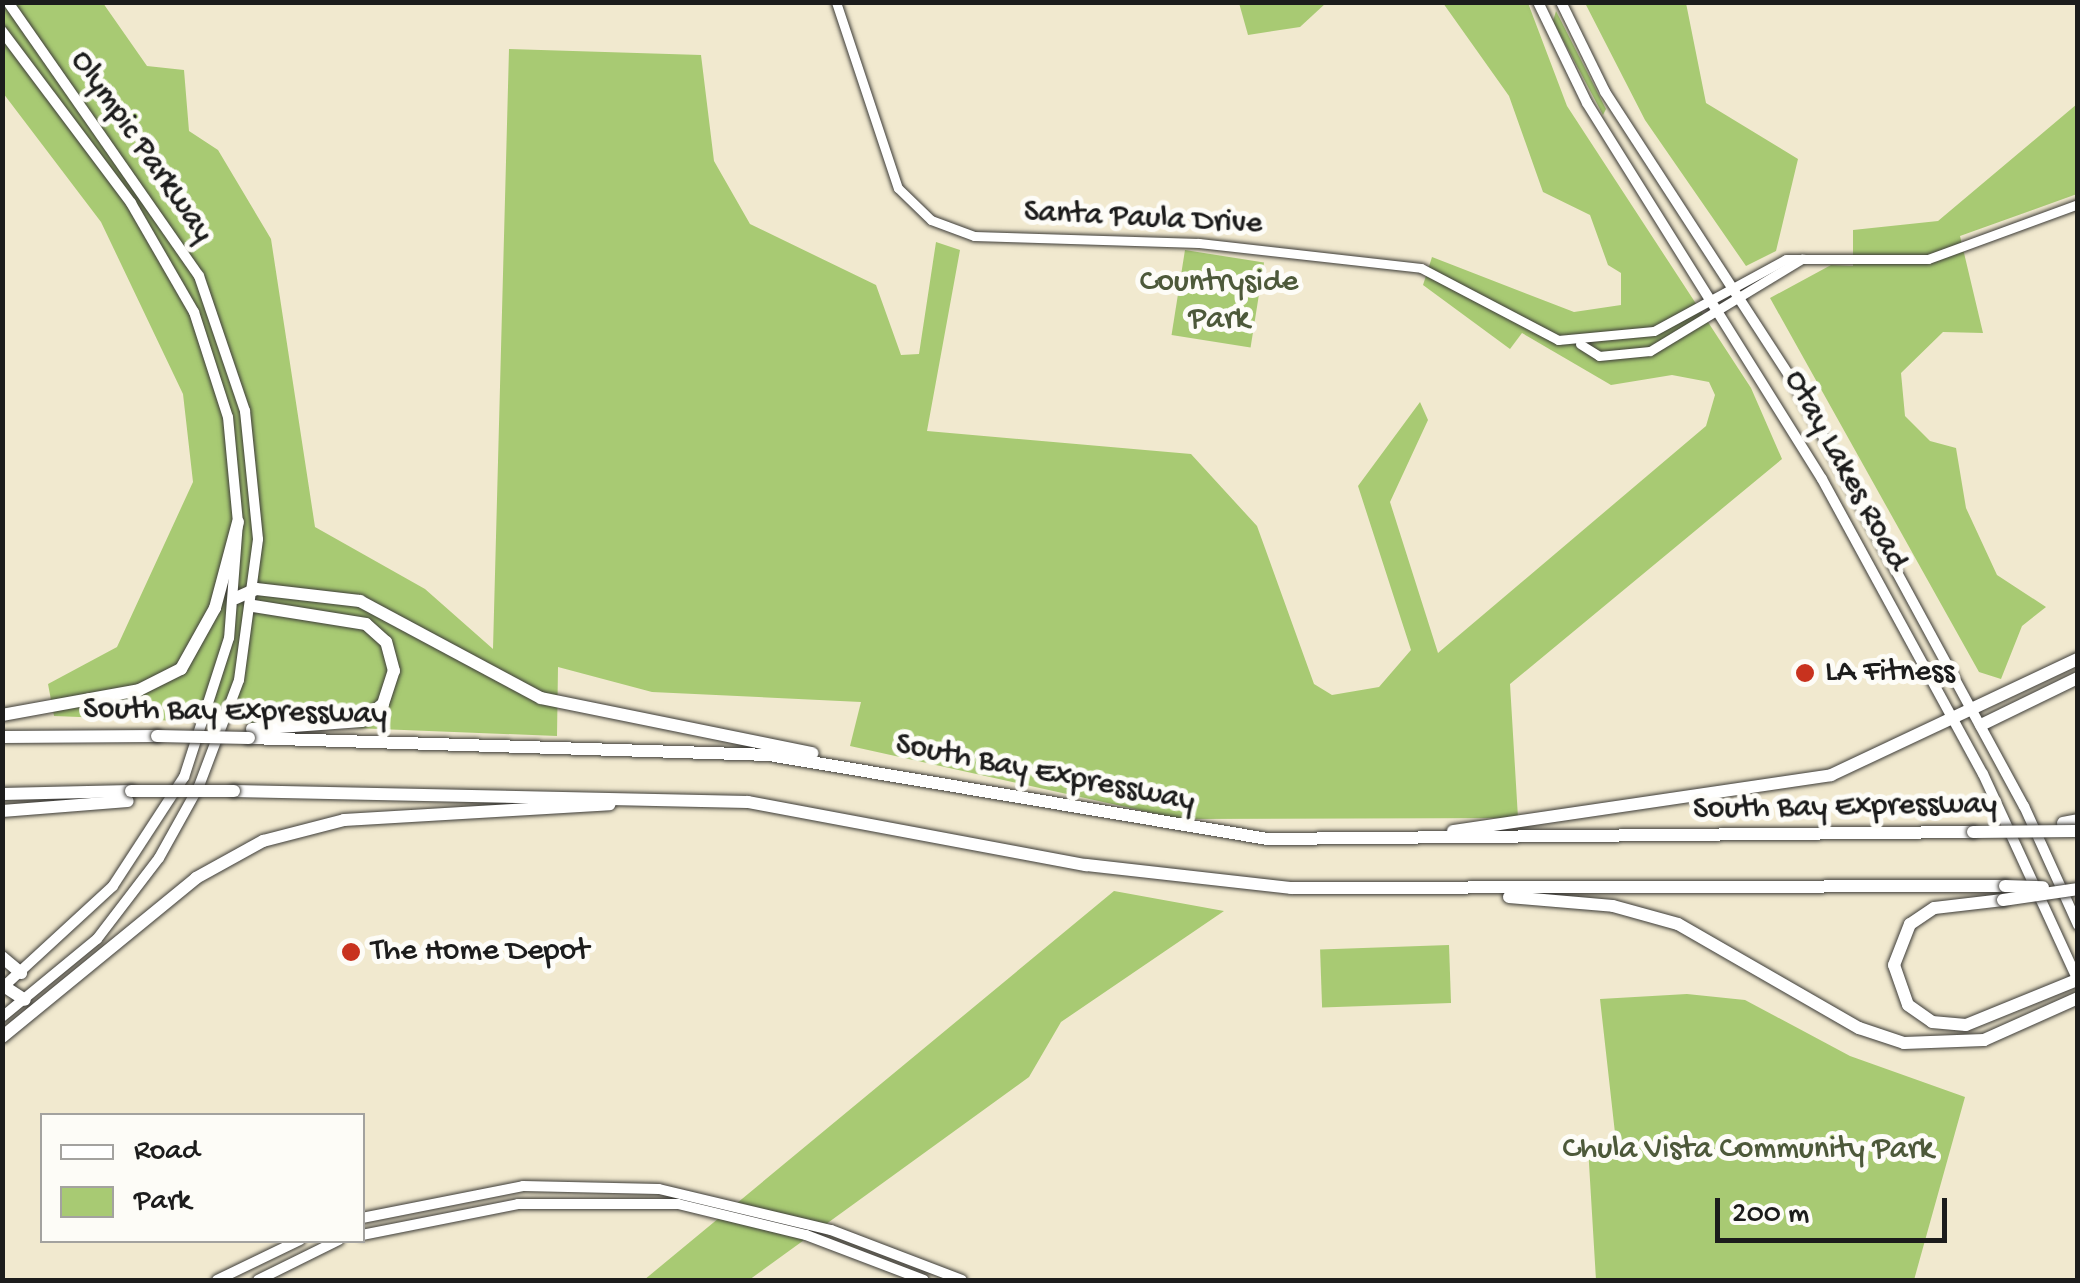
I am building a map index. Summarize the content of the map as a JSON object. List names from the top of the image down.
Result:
{
  "streets": {
    "highway": ["South Bay Expressway"],
    "main road": ["Olympic Parkway", "Otay Lakes Road"],
    "street": ["Santa Paula Drive"]
  },
  "crossings": [
    ["Santa Paula Drive", "Otay Lakes Road"]
  ],
  "parks": ["Countryside Park", "Chula Vista Community Park"],
  "places": ["LA Fitness", "The Home Depot"],
  "legend": ["Road", "Park"],
  "scale_bar": "200 m"
}
